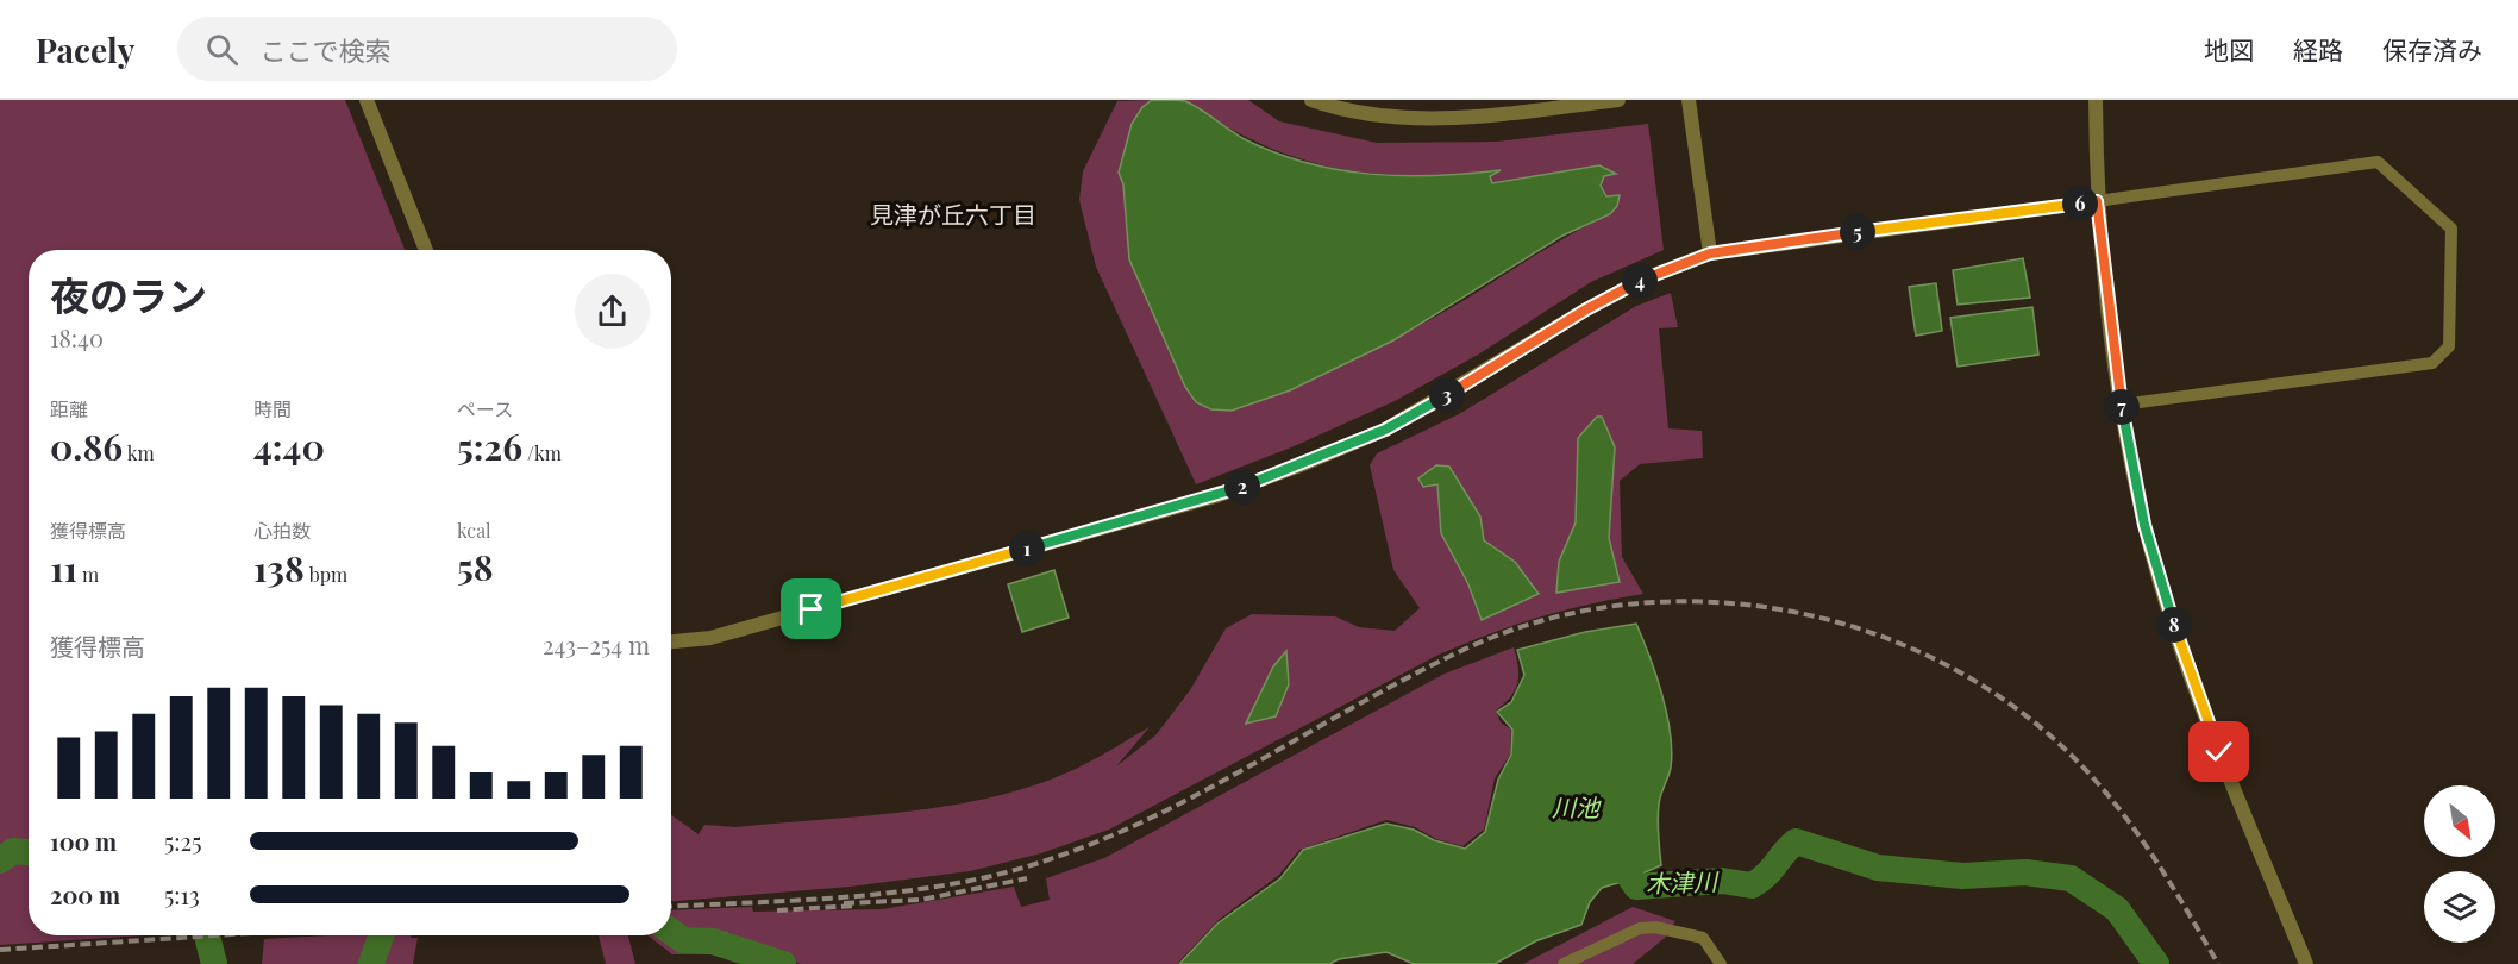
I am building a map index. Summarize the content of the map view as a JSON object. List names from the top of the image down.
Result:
{
  "districts": ["見津が丘六丁目"],
  "water": ["川池", "木津川"],
  "north": "bottom right",
  "page": {
    "header": "Pacely",
    "search": "ここで検索",
    "nav": ["地図", "経路", "保存済み"],
    "pins": [
      "6",
      "5",
      "4",
      "3",
      "7",
      "2",
      "1",
      "8"
    ],
    "heading": ["夜のラン", "18:40"],
    "stats": [
      ["距離", "0.86 km"],
      ["時間", "4:40"],
      ["ペース", "5:26 /km"],
      ["獲得標高", "11 m"],
      ["心拍数", "138 bpm"],
      ["kcal", "58"]
    ],
    "chart": ["獲得標高", "243–254 m"],
    "list": [
      {
        "name": "100 m",
        "note": "5:25"
      },
      {
        "name": "200 m",
        "note": "5:13"
      }
    ]
  }
}
